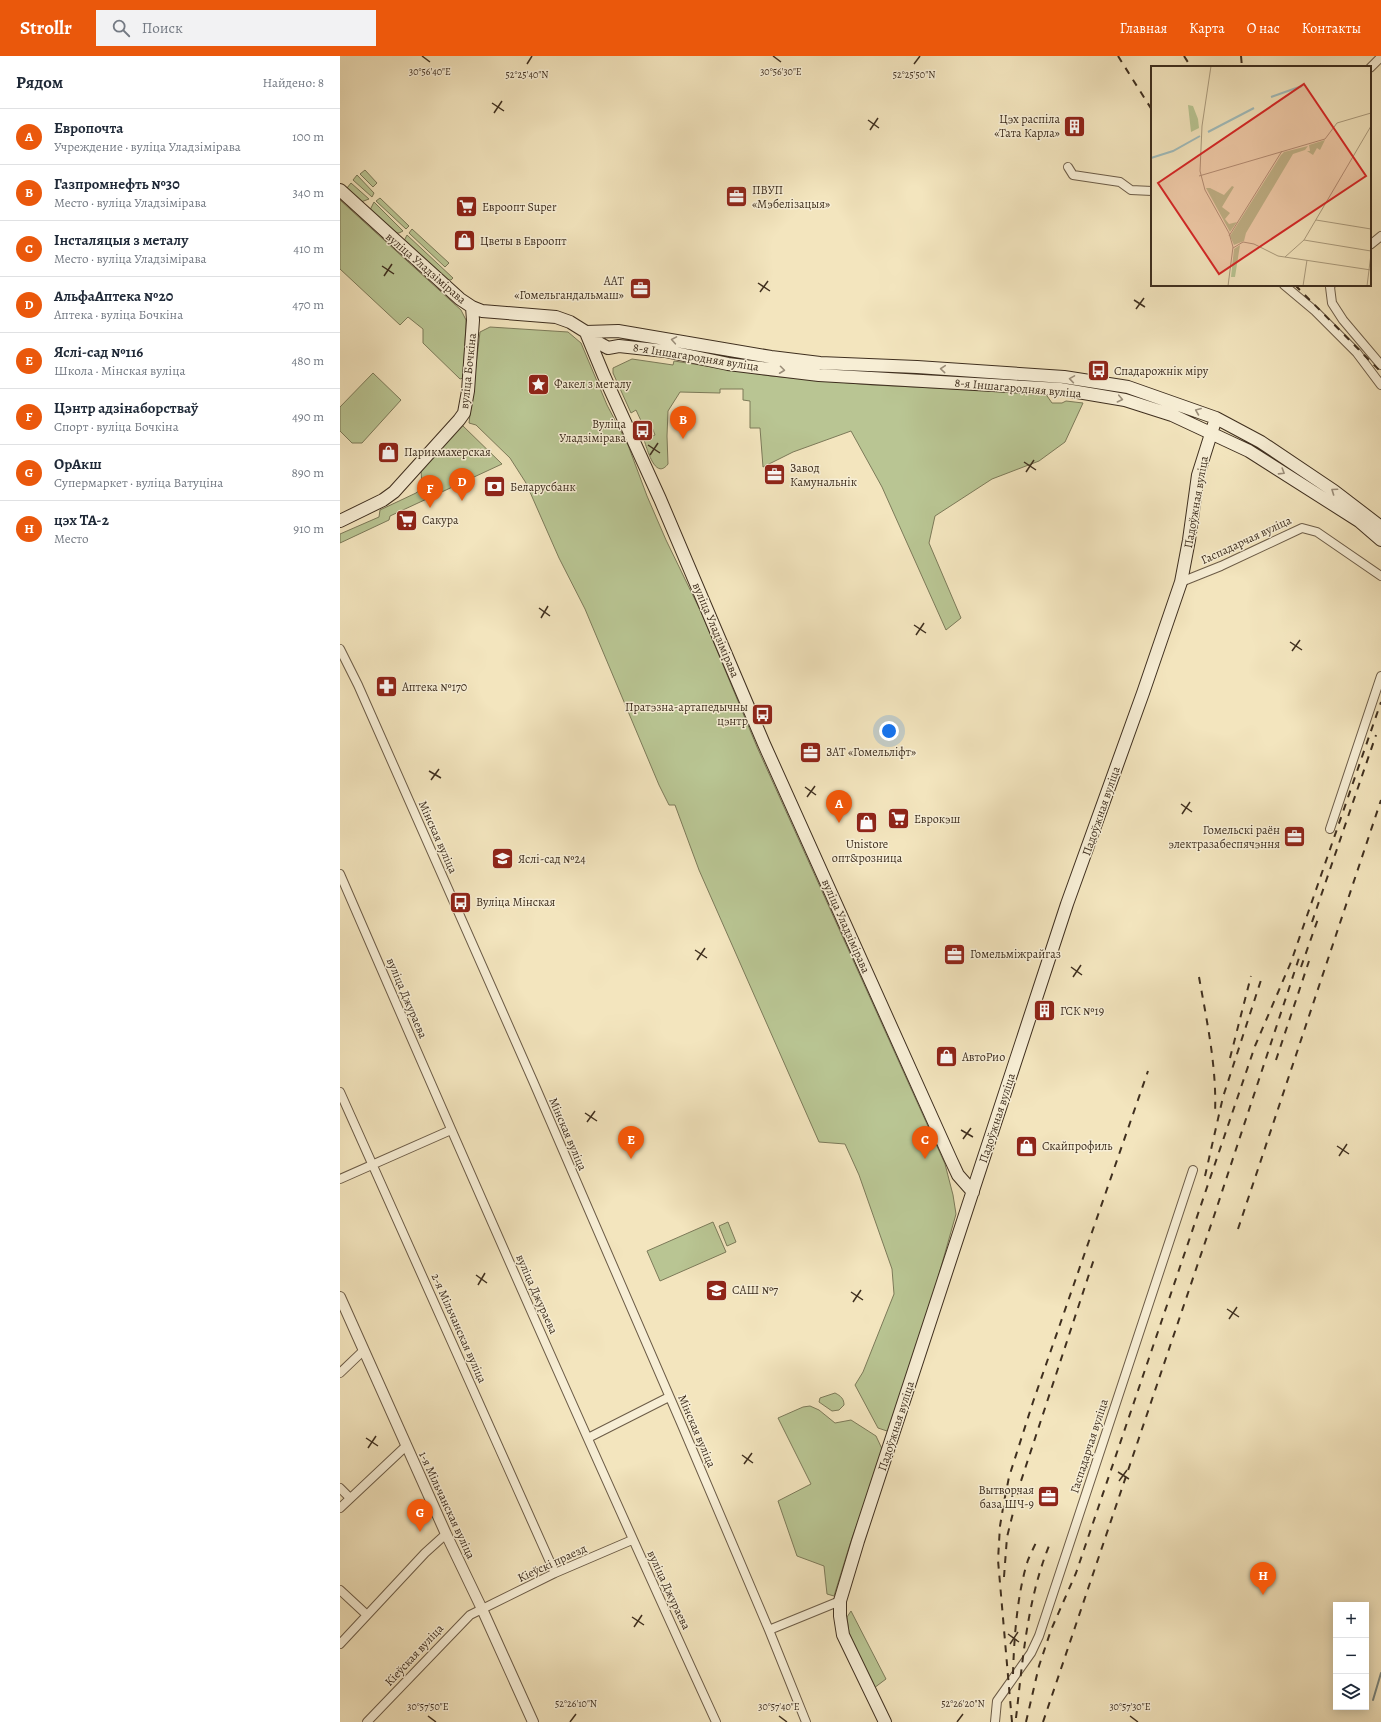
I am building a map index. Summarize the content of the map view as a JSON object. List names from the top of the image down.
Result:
{
  "streets": {
    "main road": [
      "вуліца Уладзімірава",
      "8-я Іншагародняя вуліца",
      "вуліца Бочкіна",
      "Падоўжная вуліца"
    ],
    "street": [
      "Гаспадарчая вуліца",
      "Мінская вуліца",
      "вуліца Джураева",
      "2-я Мільчанская вуліца",
      "1-я Мільчанская вуліца",
      "Кіеўскі праезд",
      "Кіеўская вуліца"
    ]
  },
  "crossings": [
    ["вуліца Уладзімірава", "8-я Іншагародняя вуліца"],
    ["вуліца Уладзімірава", "вуліца Бочкіна"],
    ["вуліца Уладзімірава", "Падоўжная вуліца"],
    ["8-я Іншагародняя вуліца", "Падоўжная вуліца"],
    ["Падоўжная вуліца", "Гаспадарчая вуліца"],
    ["вуліца Джураева", "Кіеўскі праезд"],
    ["2-я Мільчанская вуліца", "Кіеўскі праезд"],
    ["1-я Мільчанская вуліца", "Кіеўскі праезд"],
    ["1-я Мільчанская вуліца", "Кіеўская вуліца"],
    ["Кіеўскі праезд", "Кіеўская вуліца"]
  ],
  "places": {
    "building": ["Цэх распіла «Тата Карла»", "ГСК №19"],
    "office": [
      "ПВУП «Мэбелізацыя»",
      "ААТ «Гомельгандальмаш»",
      "Завод Камунальнік",
      "ЗАТ «Гомельліфт»",
      "Гомельскі раён электразабеспячэння",
      "Гомельміжрайгаз",
      "Вытворчая база ШЧ-9"
    ],
    "supermarket": ["Евроопт Super", "Сакура", "Еврокэш"],
    "shop": [
      "Цветы в Евроопт",
      "Парикмахерская",
      "Unistore опт&розница",
      "АвтоРио",
      "Скайпрофиль"
    ],
    "bus stop": [
      "Спадарожнік міру",
      "Вуліца Уладзімірава",
      "Пратэзна-артапедычны цэнтр",
      "Вуліца Мінская"
    ],
    "place": ["Факел з металу"],
    "bank": ["Беларусбанк"],
    "pharmacy": ["Аптека №170"],
    "school or university": ["Яслі-сад №24", "САШ №7"]
  },
  "page": {
    "header": "Strollr",
    "search": "Поиск",
    "nav": [
      "Главная",
      "Карта",
      "О нас",
      "Контакты"
    ],
    "heading": ["Рядом", "Найдено: 8"],
    "list": [
      {
        "mark": "A",
        "name": "Европочта",
        "note": "Учреждение · вуліца Уладзімірава",
        "value": "100 m"
      },
      {
        "mark": "B",
        "name": "Газпромнефть №30",
        "note": "Место · вуліца Уладзімірава",
        "value": "340 m"
      },
      {
        "mark": "C",
        "name": "Інсталяцыя з металу",
        "note": "Место · вуліца Уладзімірава",
        "value": "410 m"
      },
      {
        "mark": "D",
        "name": "АльфаАптека №20",
        "note": "Аптека · вуліца Бочкіна",
        "value": "470 m"
      },
      {
        "mark": "E",
        "name": "Яслі-сад №116",
        "note": "Школа · Мінская вуліца",
        "value": "480 m"
      },
      {
        "mark": "F",
        "name": "Цэнтр адзінаборстваў",
        "note": "Спорт · вуліца Бочкіна",
        "value": "490 m"
      },
      {
        "mark": "G",
        "name": "ОрАкш",
        "note": "Супермаркет · вуліца Ватуціна",
        "value": "890 m"
      },
      {
        "mark": "H",
        "name": "цэх ТА-2",
        "note": "Место",
        "value": "910 m"
      }
    ],
    "pins": [
      "B",
      "D",
      "F",
      "A",
      "C",
      "E",
      "G",
      "H"
    ],
    "map_buttons": ["+", "−"]
  },
  "coordinates": [
    "30°56'40\"E",
    "30°56'30\"E",
    "52°25'40\"N",
    "52°25'50\"N",
    "52°26'10\"N",
    "52°26'20\"N",
    "30°57'50\"E",
    "30°57'40\"E",
    "30°57'30\"E"
  ]
}
